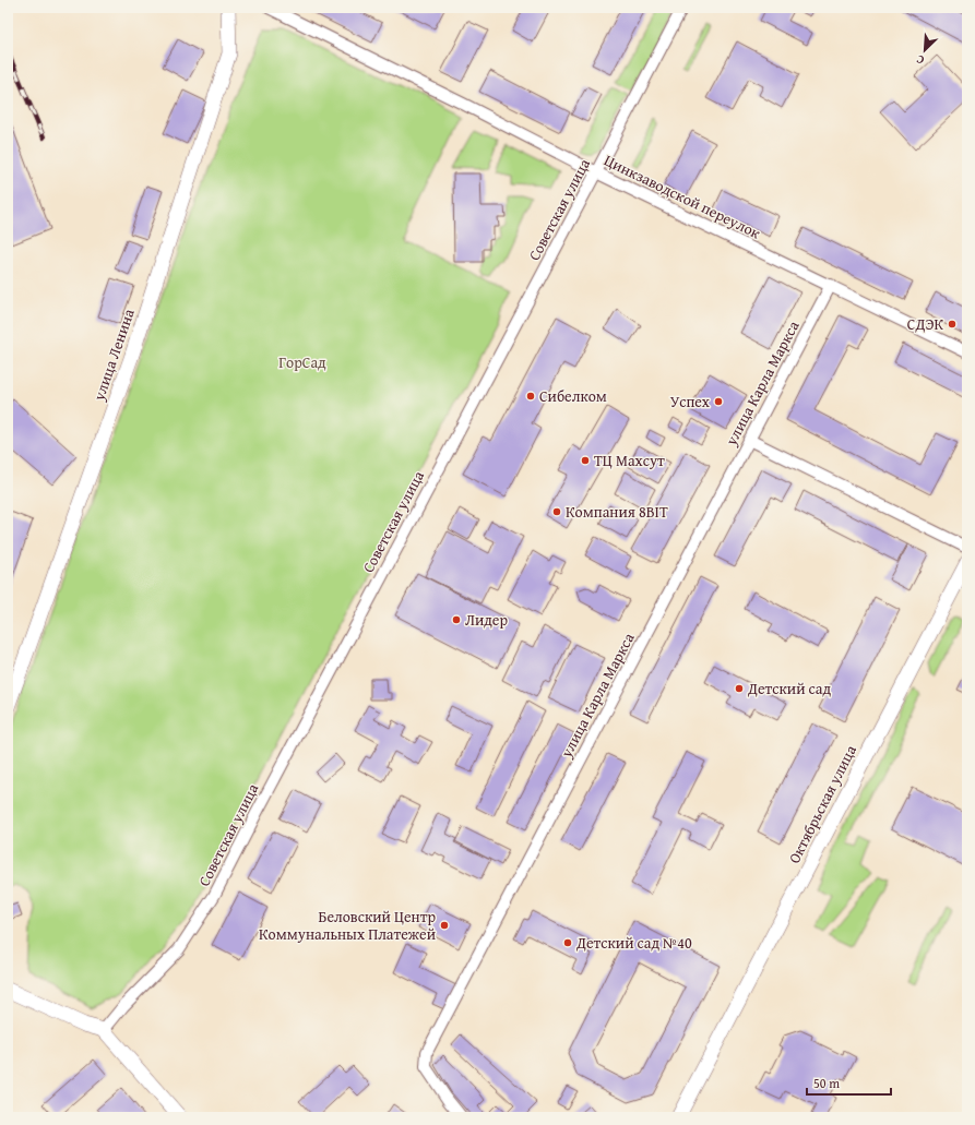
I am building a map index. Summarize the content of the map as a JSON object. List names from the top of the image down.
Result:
{
  "streets": {
    "street": [
      "Цинкзаводской переулок",
      "Советская улица",
      "улица Ленина",
      "улица Карла Маркса",
      "Октябрьская улица"
    ]
  },
  "crossings": [
    ["Цинкзаводской переулок", "Советская улица"],
    ["Цинкзаводской переулок", "улица Карла Маркса"]
  ],
  "parks": ["ГорСад"],
  "places": [
    "СДЭК",
    "Сибелком",
    "Успех",
    "ТЦ Махсут",
    "Компания 8BIT",
    "Лидер",
    "Детский сад",
    "Беловский Центр Коммунальных Платежей",
    "Детский сад №40"
  ],
  "scale_bar": "50 m",
  "north": "bottom left"
}
